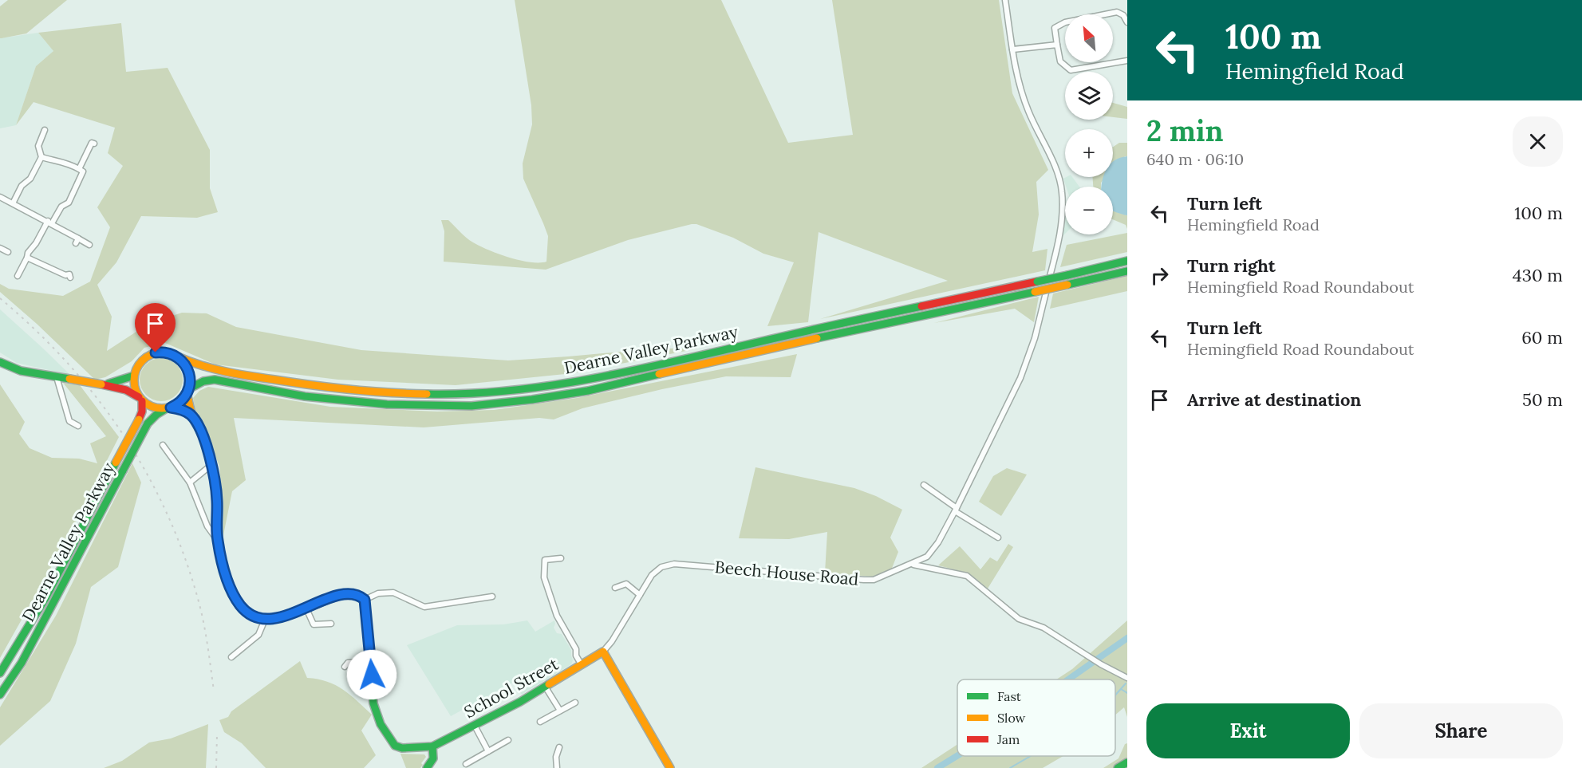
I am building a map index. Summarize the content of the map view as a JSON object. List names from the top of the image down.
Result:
{
  "streets": {
    "main road": ["Dearne Valley Parkway", "School Street"],
    "street": ["Beech House Road"]
  },
  "crossings": [
    ["Beech House Road", "School Street"]
  ],
  "legend": ["Fast", "Slow", "Jam"],
  "north": "top left",
  "page": {
    "turn": ["100 m", "Hemingfield Road"],
    "map_buttons": ["+", "−"],
    "heading": ["2 min", "640 m · 06:10"],
    "list": [
      {
        "name": "Turn left",
        "note": "Hemingfield Road",
        "value": "100 m"
      },
      {
        "name": "Turn right",
        "note": "Hemingfield Road Roundabout",
        "value": "430 m"
      },
      {
        "name": "Turn left",
        "note": "Hemingfield Road Roundabout",
        "value": "60 m"
      },
      {
        "name": "Arrive at destination",
        "value": "50 m"
      }
    ],
    "buttons": ["Exit", "Share"]
  }
}
